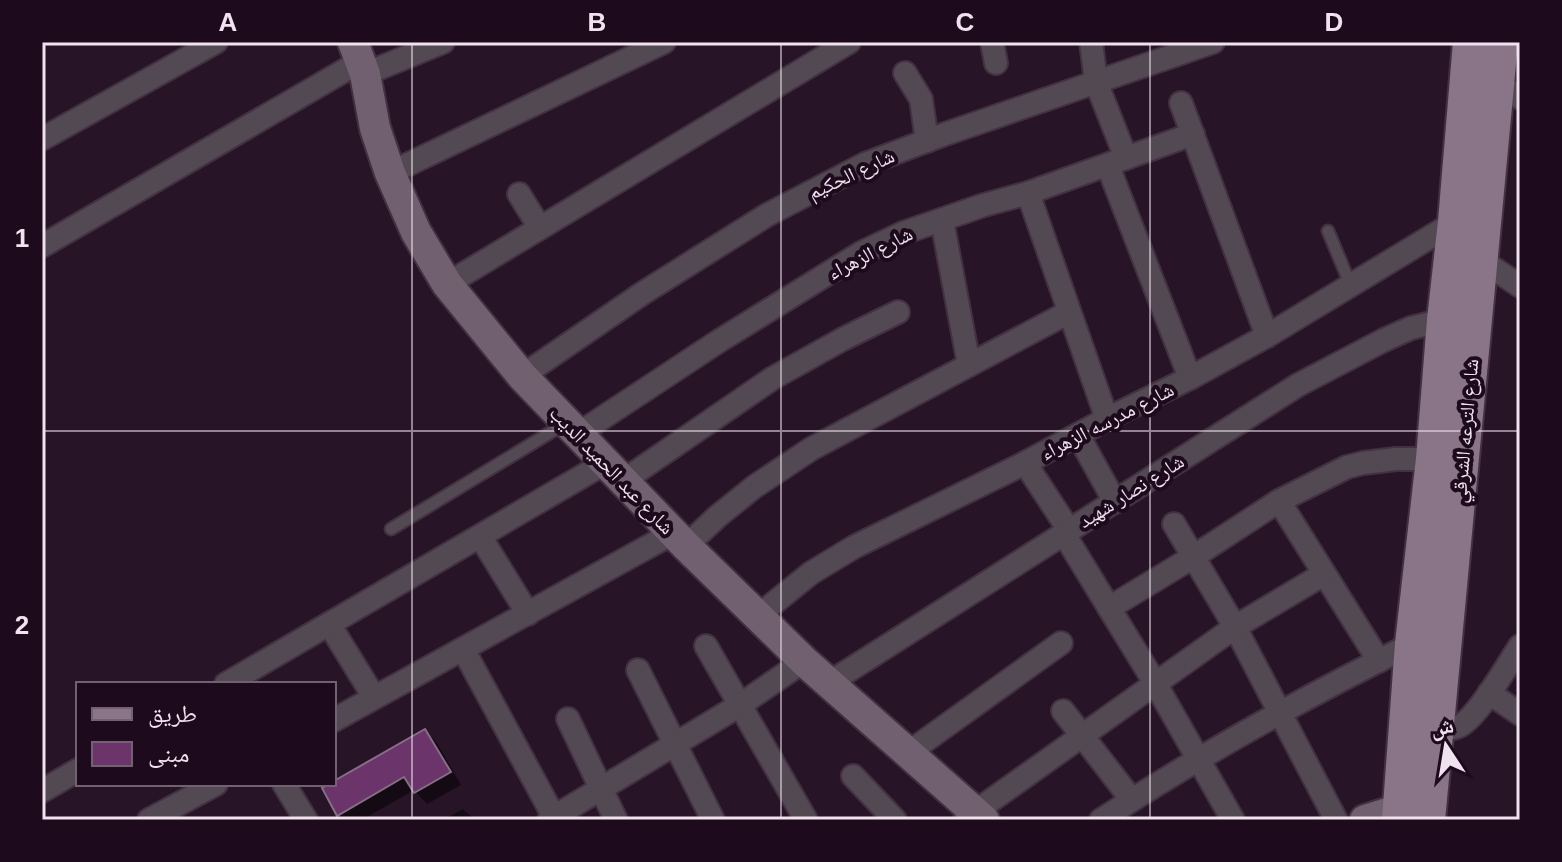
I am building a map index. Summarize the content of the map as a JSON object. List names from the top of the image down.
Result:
{
  "streets": {
    "main road": ["شارع الترعه الشرقي"],
    "street": [
      "شارع الحكيم",
      "شارع الزهراء",
      "شارع مدرسه الزهراء",
      "شارع عبد الحميد الديب",
      "شارع نصار شهيد"
    ]
  },
  "crossings": [
    ["شارع الحكيم", "شارع عبد الحميد الديب"],
    ["شارع الزهراء", "شارع عبد الحميد الديب"],
    ["شارع مدرسه الزهراء", "شارع الترعه الشرقي"],
    ["شارع مدرسه الزهراء", "شارع عبد الحميد الديب"],
    ["شارع الترعه الشرقي", "شارع نصار شهيد"],
    ["شارع عبد الحميد الديب", "شارع نصار شهيد"]
  ],
  "legend": ["طريق", "مبنى"],
  "north": "top",
  "grid": {
    "columns": [
      "A",
      "B",
      "C",
      "D"
    ],
    "rows": ["1", "2"]
  }
}
